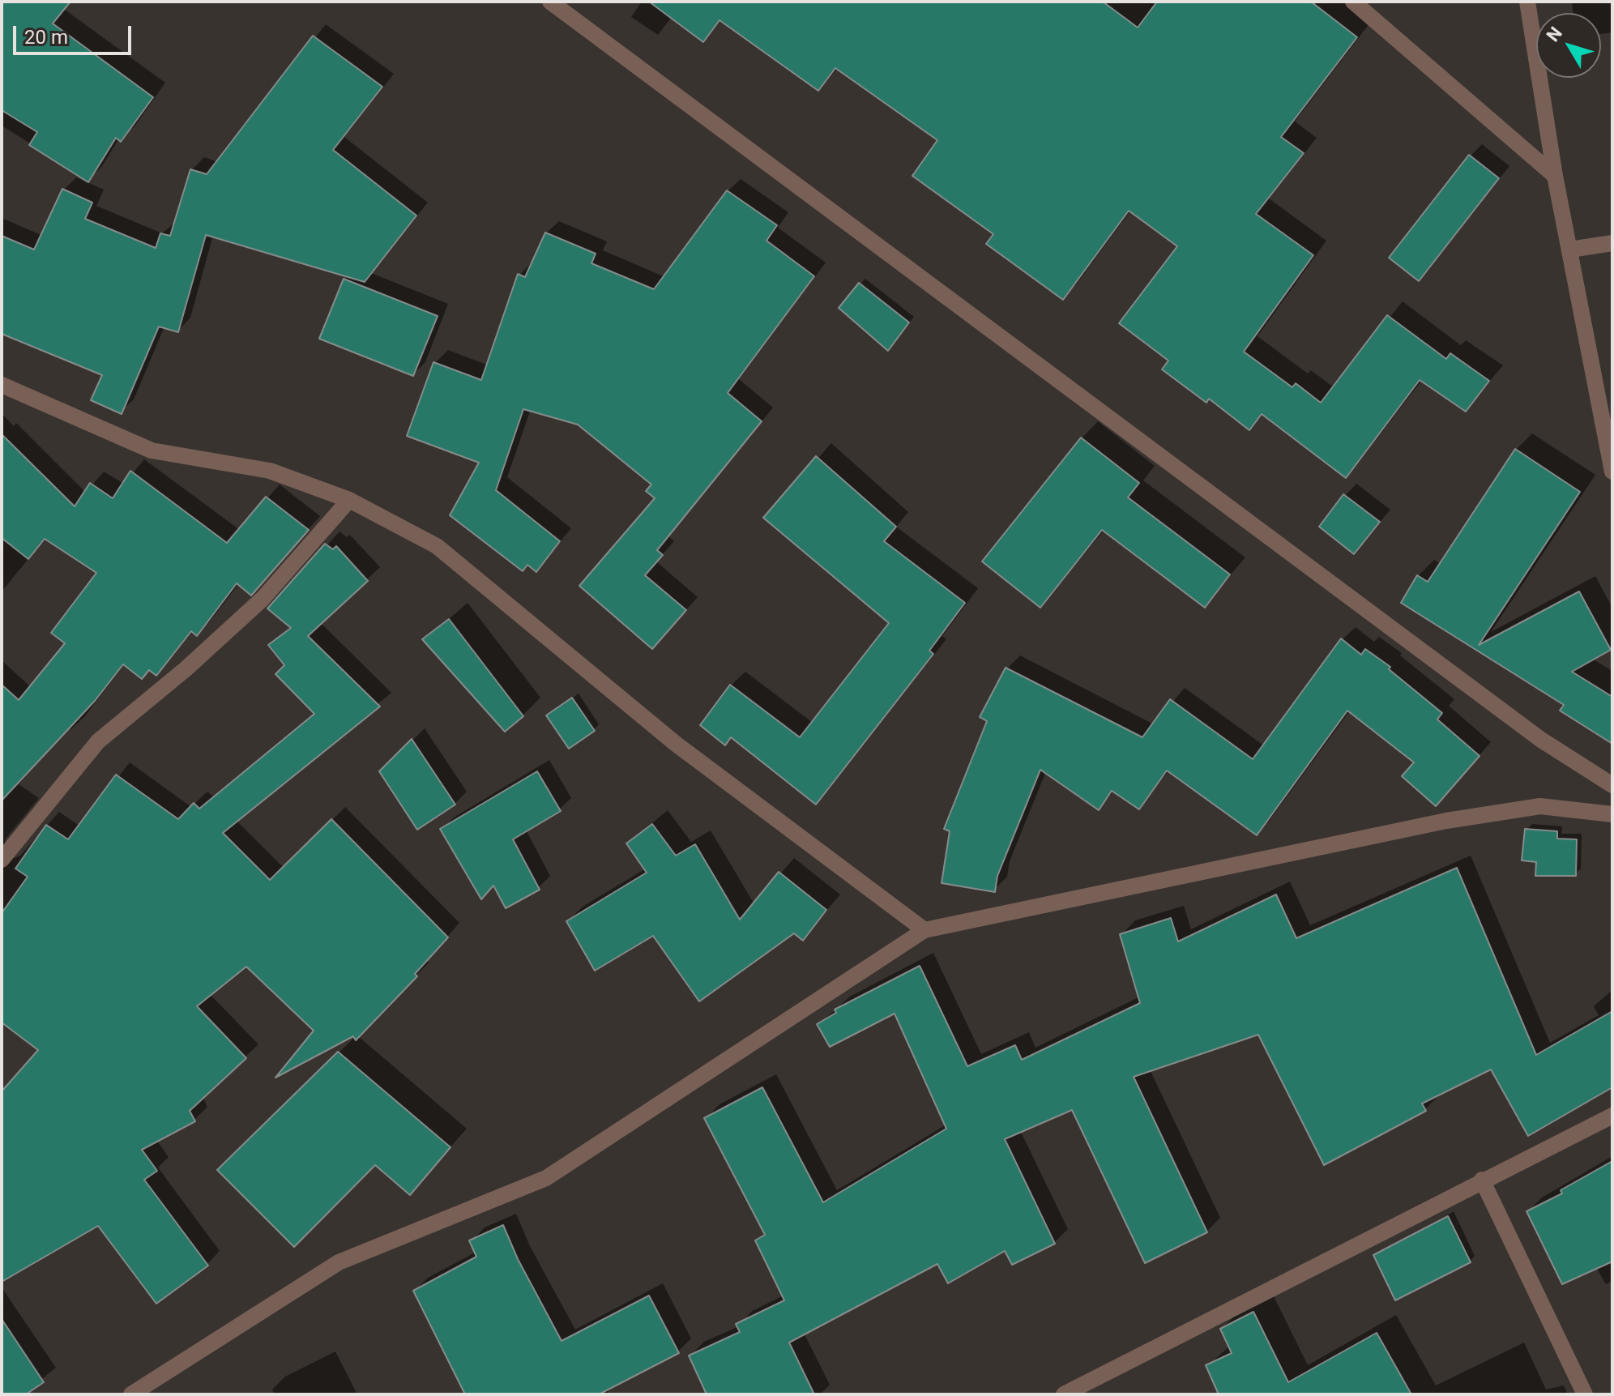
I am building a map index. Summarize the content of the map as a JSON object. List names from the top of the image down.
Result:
{
  "scale_bar": "20 m",
  "north": "top left"
}
